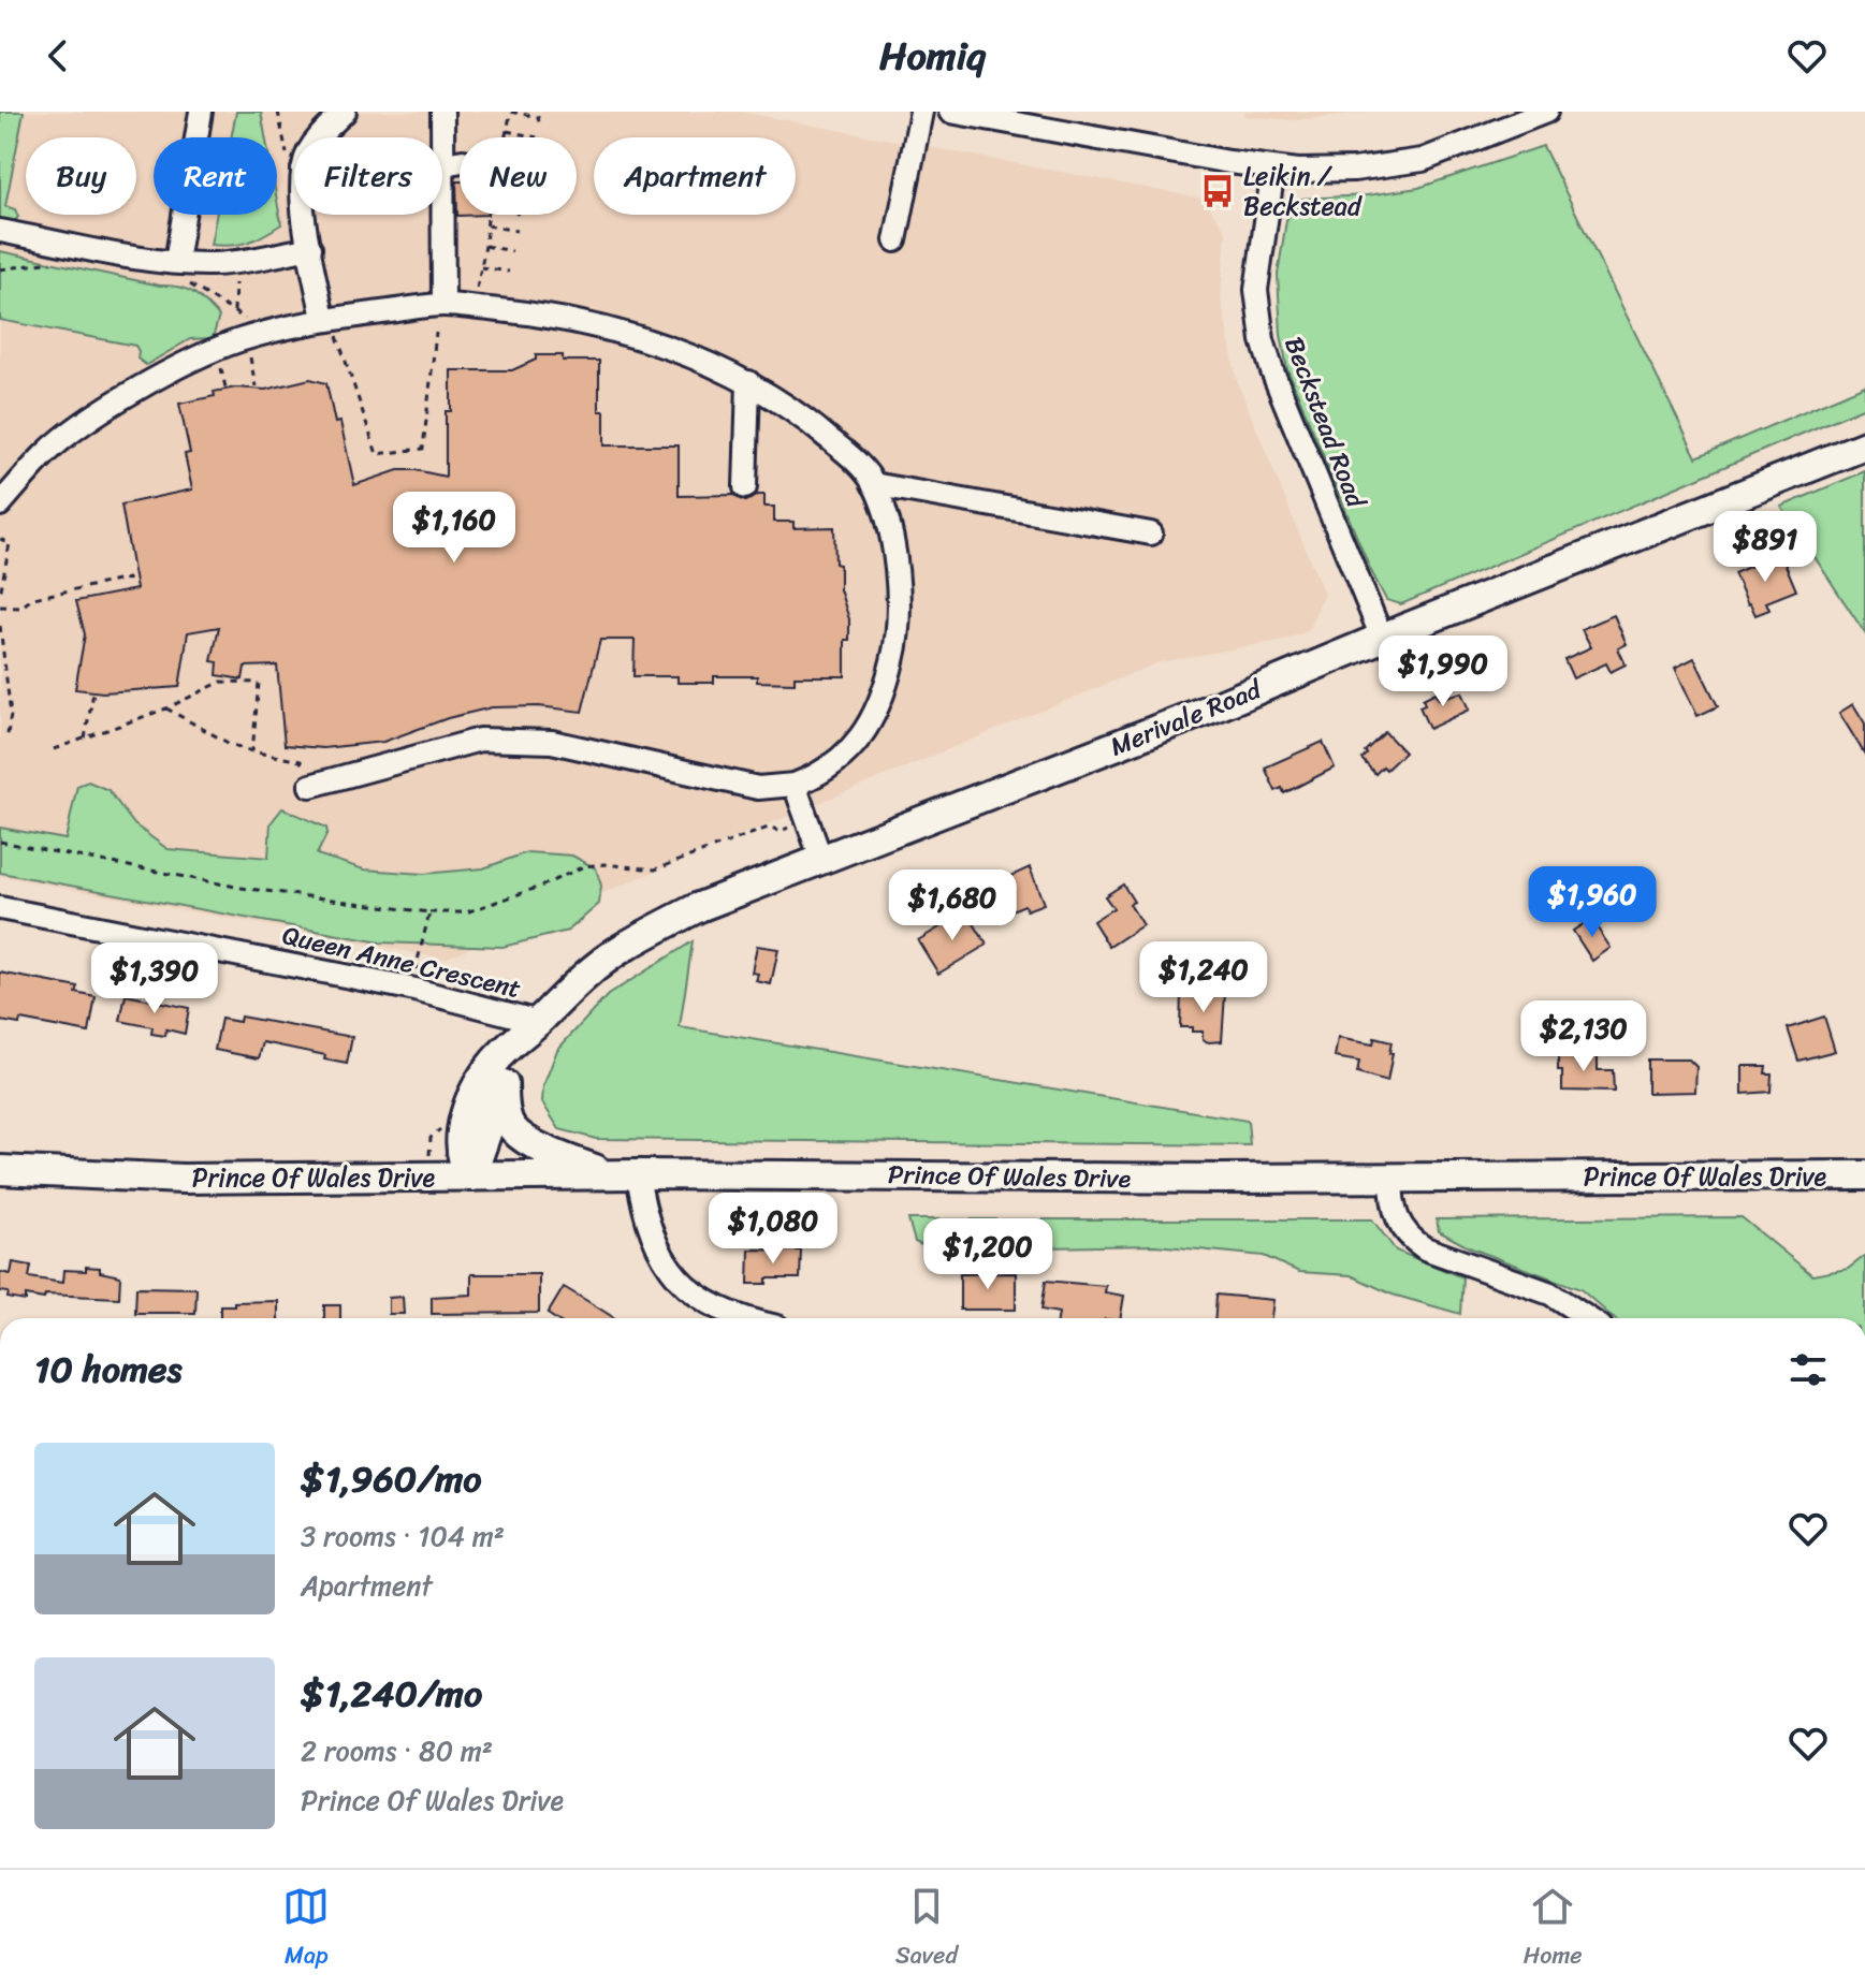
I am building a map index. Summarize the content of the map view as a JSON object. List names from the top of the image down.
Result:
{
  "streets": {
    "main road": ["Merivale Road", "Prince Of Wales Drive"],
    "street": ["Beckstead Road", "Queen Anne Crescent"]
  },
  "crossings": [
    ["Beckstead Road", "Merivale Road"],
    ["Merivale Road", "Queen Anne Crescent"],
    ["Merivale Road", "Prince Of Wales Drive"]
  ],
  "places": {
    "bus stop": ["Leikin / Beckstead"]
  },
  "page": {
    "header": "Homiq",
    "chip": [
      "Buy",
      "Rent",
      "Filters",
      "New",
      "Apartment"
    ],
    "price": [
      "$1,160",
      "$891",
      "$1,990",
      "$1,960",
      "$1,680",
      "$1,240",
      "$1,390",
      "$2,130",
      "$1,080",
      "$1,200"
    ],
    "heading": "10 homes",
    "list": [
      {
        "name": "$1,960/mo",
        "note": "3 rooms · 104 m² · Apartment"
      },
      {
        "name": "$1,240/mo",
        "note": "2 rooms · 80 m² · Prince Of Wales Drive"
      }
    ],
    "tabs": ["Map", "Saved", "Home"]
  }
}
